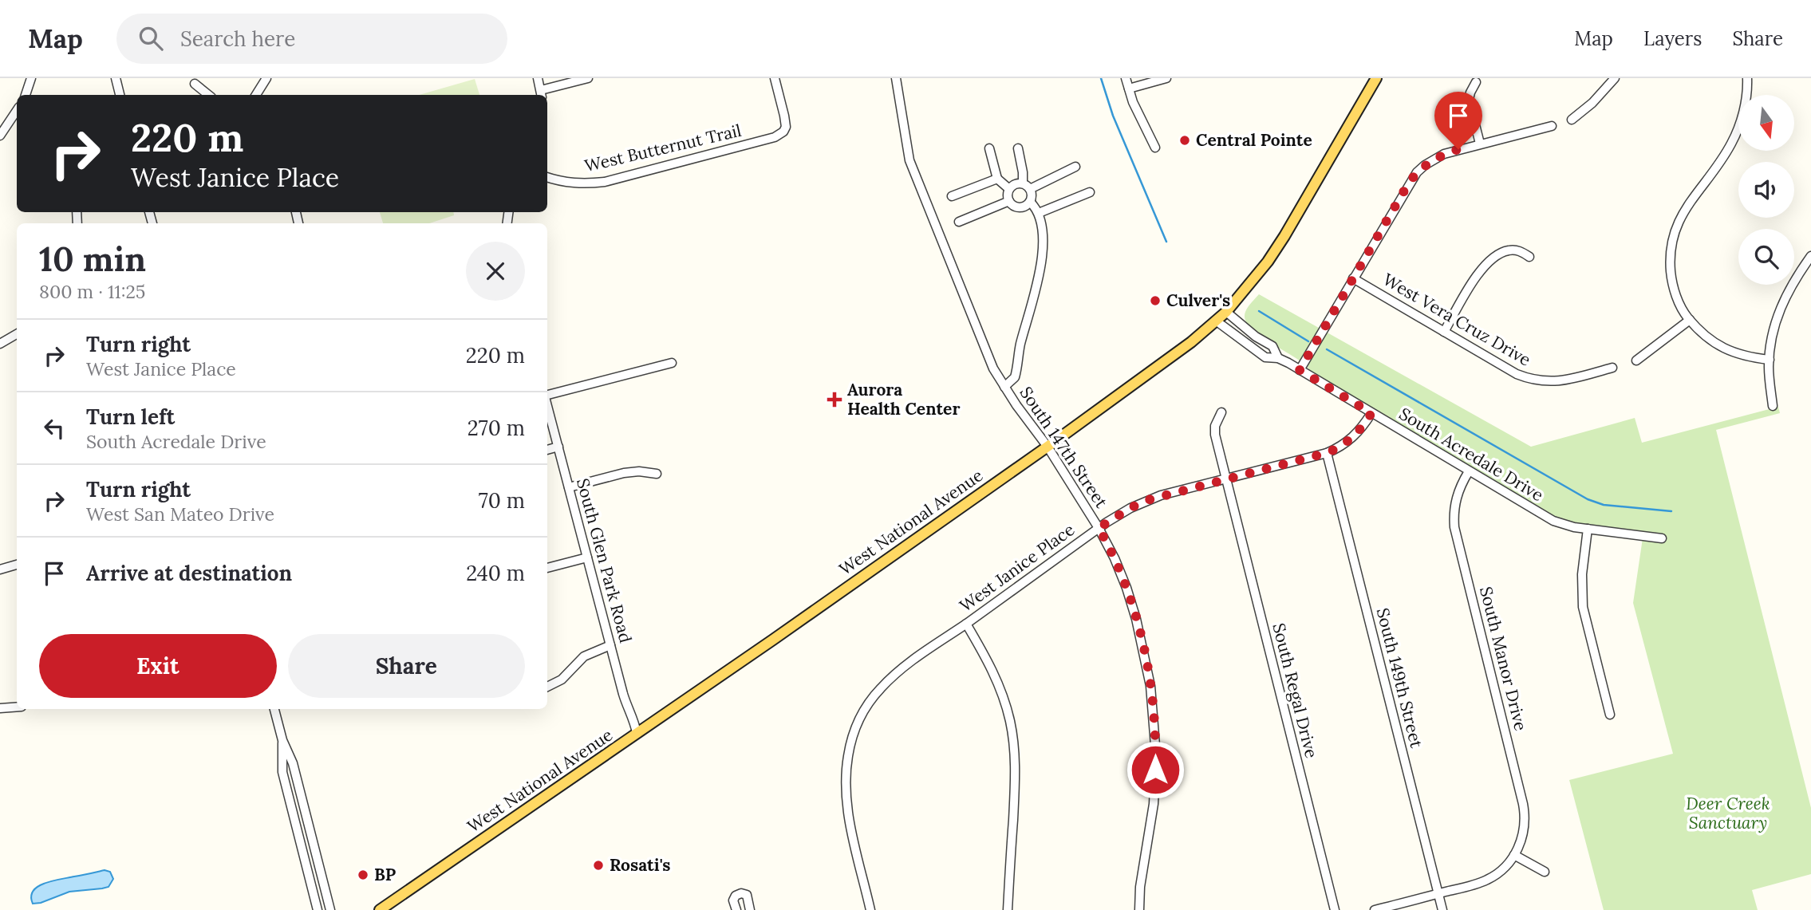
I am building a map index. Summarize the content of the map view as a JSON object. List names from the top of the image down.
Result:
{
  "streets": {
    "main road": ["West National Avenue"],
    "street": [
      "West Butternut Trail",
      "West Vera Cruz Drive",
      "South 147th Street",
      "South Acredale Drive",
      "South Glen Park Road",
      "West Janice Place",
      "South Manor Drive",
      "South 149th Street",
      "South Regal Drive"
    ]
  },
  "crossings": [
    ["South 147th Street", "West National Avenue"],
    ["South 147th Street", "West Janice Place"],
    ["South Acredale Drive", "West National Avenue"],
    ["South Acredale Drive", "West Janice Place"],
    ["South Acredale Drive", "South Manor Drive"],
    ["West National Avenue", "South Glen Park Road"],
    ["West Janice Place", "South 149th Street"],
    ["West Janice Place", "South Regal Drive"]
  ],
  "parks": ["Deer Creek Sanctuary"],
  "places": {
    "other": [
      "Central Pointe",
      "Culver's",
      "Rosati's",
      "BP"
    ],
    "health": ["Aurora Health Center"]
  },
  "north": "bottom",
  "page": {
    "header": "Map",
    "search": "Search here",
    "nav": ["Map", "Layers", "Share"],
    "turn": ["220 m", "West Janice Place"],
    "heading": ["10 min", "800 m · 11:25"],
    "list": [
      {
        "name": "Turn right",
        "note": "West Janice Place",
        "value": "220 m"
      },
      {
        "name": "Turn left",
        "note": "South Acredale Drive",
        "value": "270 m"
      },
      {
        "name": "Turn right",
        "note": "West San Mateo Drive",
        "value": "70 m"
      },
      {
        "name": "Arrive at destination",
        "value": "240 m"
      }
    ],
    "buttons": ["Exit", "Share"]
  }
}
